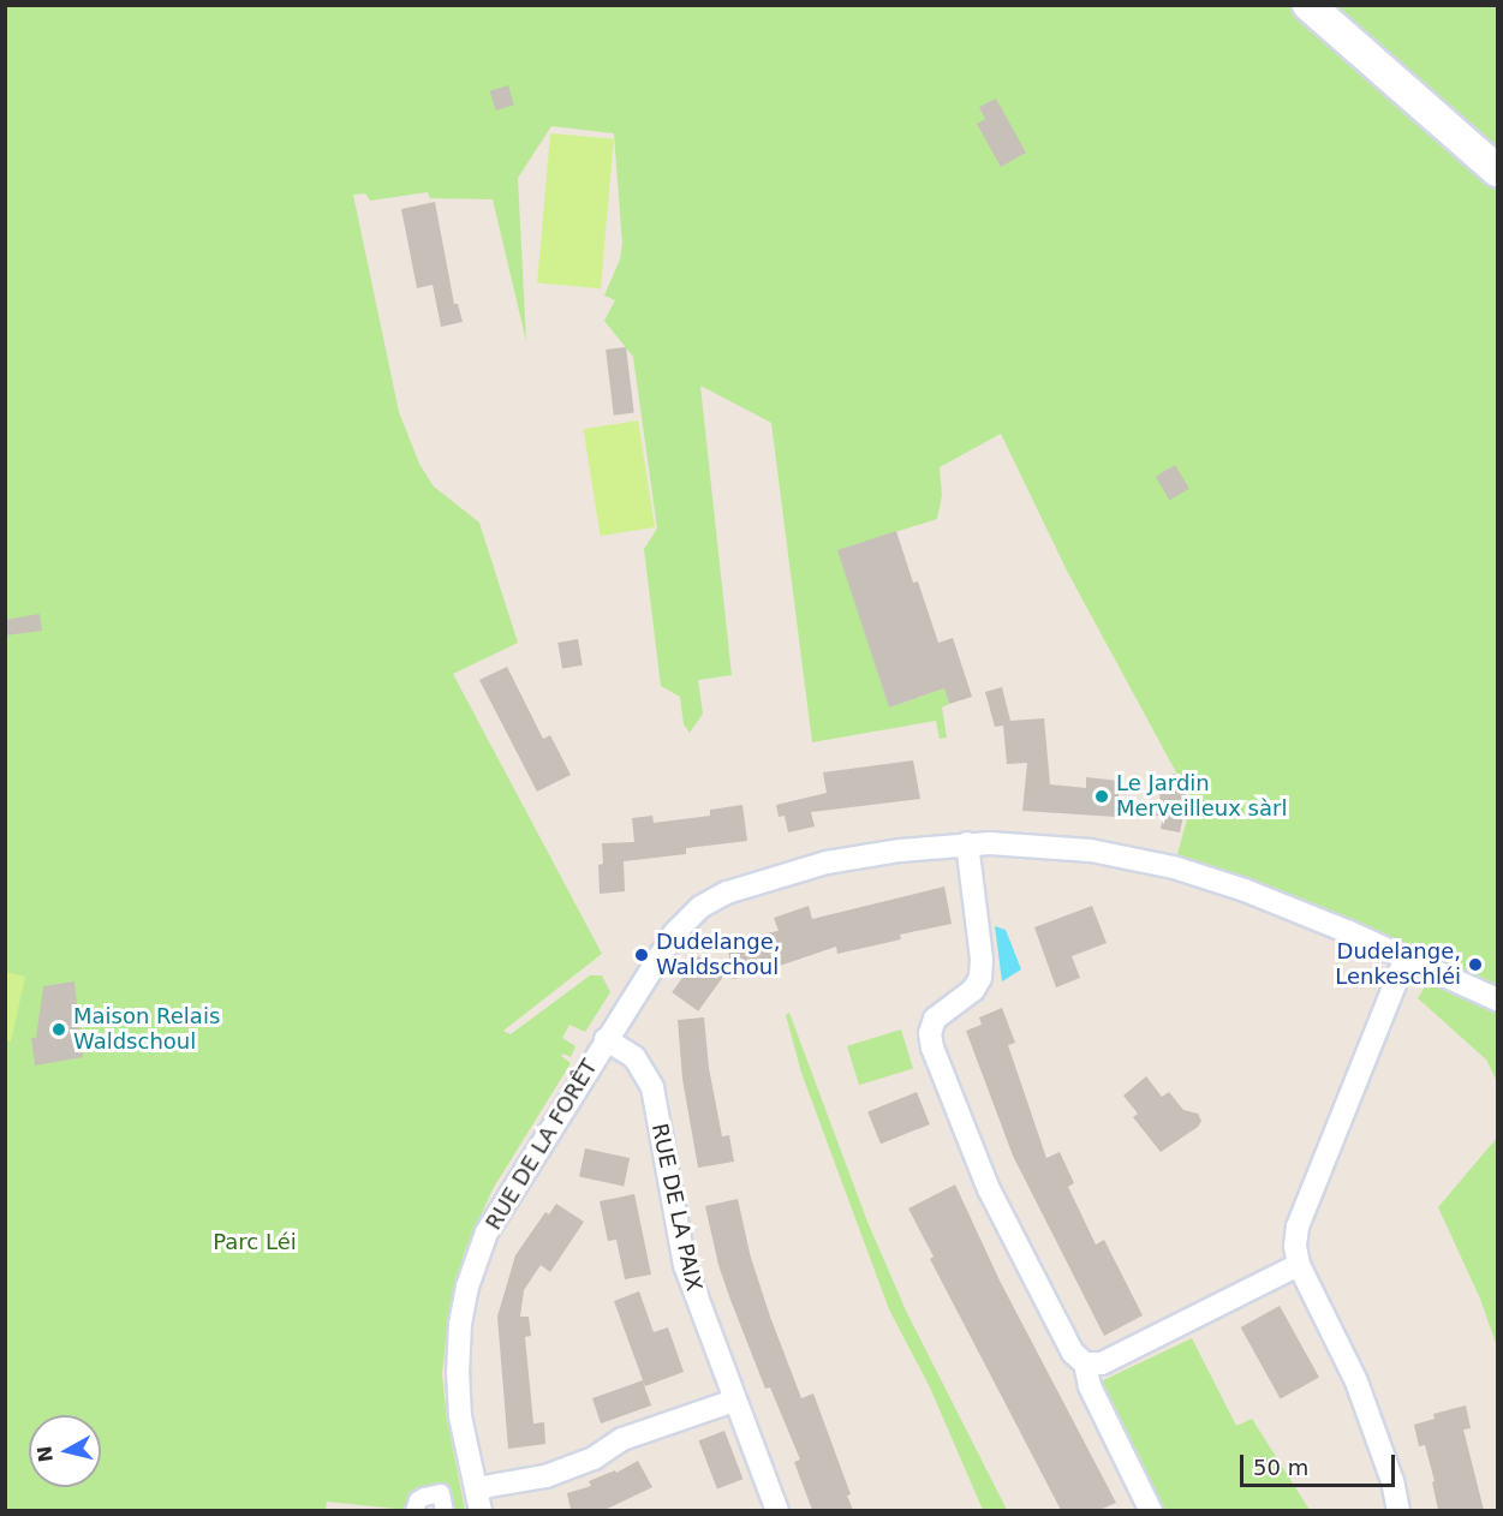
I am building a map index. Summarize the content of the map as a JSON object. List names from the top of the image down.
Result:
{
  "streets": {
    "street": ["RUE DE LA FORÊT", "RUE DE LA PAIX"]
  },
  "crossings": [
    ["RUE DE LA FORÊT", "RUE DE LA PAIX"]
  ],
  "parks": ["Parc Léi"],
  "places": [
    "Le Jardin Merveilleux sàrl",
    "Dudelange, Waldschoul",
    "Dudelange, Lenkeschléi",
    "Maison Relais Waldschoul"
  ],
  "scale_bar": "50 m",
  "north": "left"
}
